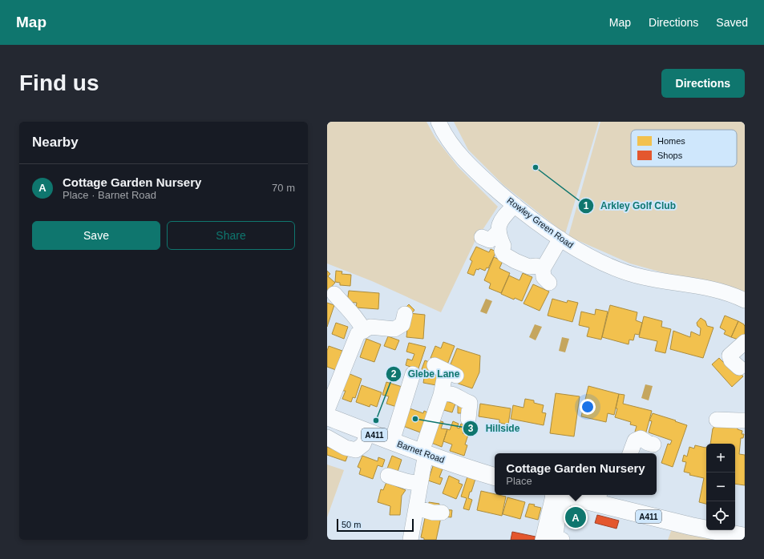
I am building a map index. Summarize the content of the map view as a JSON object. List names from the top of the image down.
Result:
{
  "streets": {
    "main road": ["A411", "Barnet Road"],
    "street": ["Rowley Green Road"]
  },
  "places": ["Arkley Golf Club", "Hillside", "Glebe Lane"],
  "legend": ["Homes", "Shops"],
  "scale_bar": "50 m",
  "page": {
    "header": "Map",
    "nav": ["Map", "Directions", "Saved"],
    "buttons": [
      "Directions",
      ["Save", "Share"]
    ],
    "title": "Find us",
    "heading": "Nearby",
    "list": [
      {
        "mark": "A",
        "name": "Cottage Garden Nursery",
        "note": "Place · Barnet Road",
        "value": "70 m"
      }
    ],
    "map_buttons": ["+", "−"],
    "popup": ["Cottage Garden Nursery", "Place"],
    "pins": "A",
    "scale": "50 m"
  }
}
